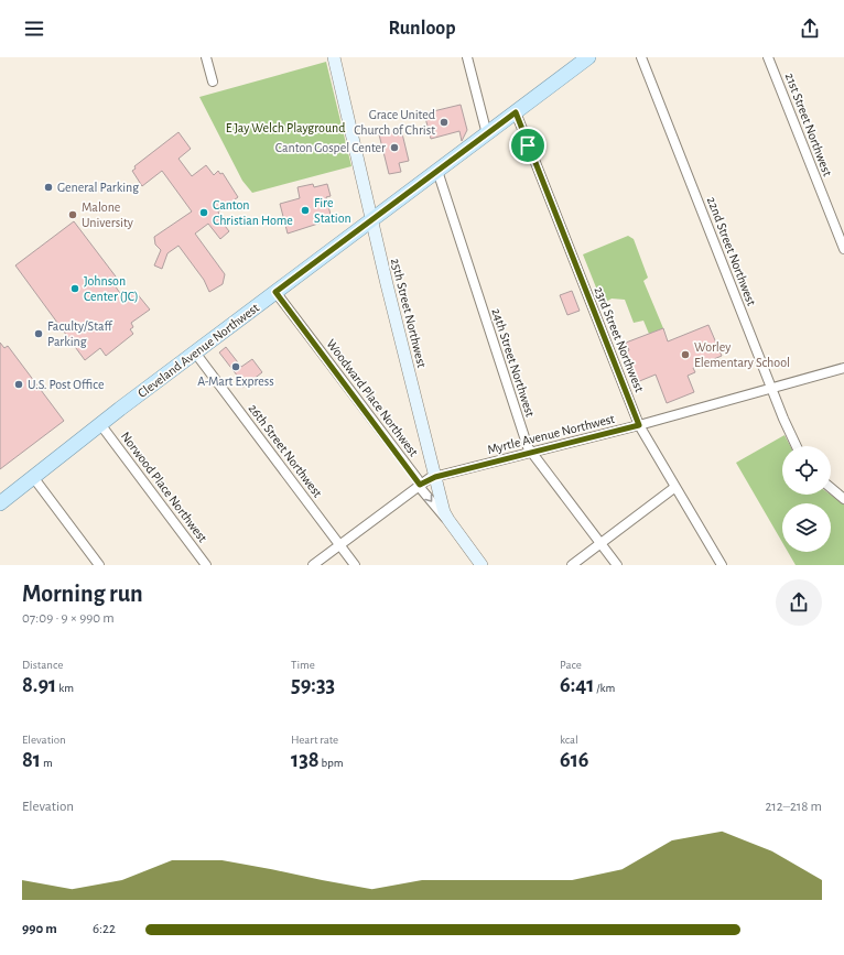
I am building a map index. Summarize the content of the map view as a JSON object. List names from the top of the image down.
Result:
{
  "streets": {
    "main road": ["Cleveland Avenue Northwest"],
    "street": [
      "21st Street Northwest",
      "22nd Street Northwest",
      "25th Street Northwest",
      "23rd Street Northwest",
      "24th Street Northwest",
      "Woodward Place Northwest",
      "Myrtle Avenue Northwest",
      "26th Street Northwest",
      "Norwood Place Northwest"
    ]
  },
  "crossings": [
    ["22nd Street Northwest", "Myrtle Avenue Northwest"],
    ["25th Street Northwest", "Cleveland Avenue Northwest"],
    ["25th Street Northwest", "Woodward Place Northwest"],
    ["25th Street Northwest", "Myrtle Avenue Northwest"],
    ["23rd Street Northwest", "Cleveland Avenue Northwest"],
    ["23rd Street Northwest", "Myrtle Avenue Northwest"],
    ["Cleveland Avenue Northwest", "24th Street Northwest"],
    ["Cleveland Avenue Northwest", "Woodward Place Northwest"],
    ["Cleveland Avenue Northwest", "26th Street Northwest"],
    ["Cleveland Avenue Northwest", "Norwood Place Northwest"],
    ["24th Street Northwest", "Myrtle Avenue Northwest"],
    ["Woodward Place Northwest", "Myrtle Avenue Northwest"],
    ["Myrtle Avenue Northwest", "26th Street Northwest"]
  ],
  "parks": ["E Jay Welch Playground"],
  "places": [
    "Grace United Church of Christ",
    "Canton Gospel Center",
    "General Parking",
    "Fire Station",
    "Canton Christian Home",
    "Malone University",
    "Johnson Center (JC)",
    "Faculty/Staff Parking",
    "Worley Elementary School",
    "A-Mart Express",
    "U.S. Post Office"
  ],
  "page": {
    "header": "Runloop",
    "heading": ["Morning run", "07:09 · 9 × 990 m"],
    "stats": [
      ["Distance", "8.91 km"],
      ["Time", "59:33"],
      ["Pace", "6:41 /km"],
      ["Elevation", "81 m"],
      ["Heart rate", "138 bpm"],
      ["kcal", "616"]
    ],
    "chart": ["Elevation", "212–218 m"],
    "list": [
      {
        "name": "990 m",
        "note": "6:22"
      }
    ]
  }
}
